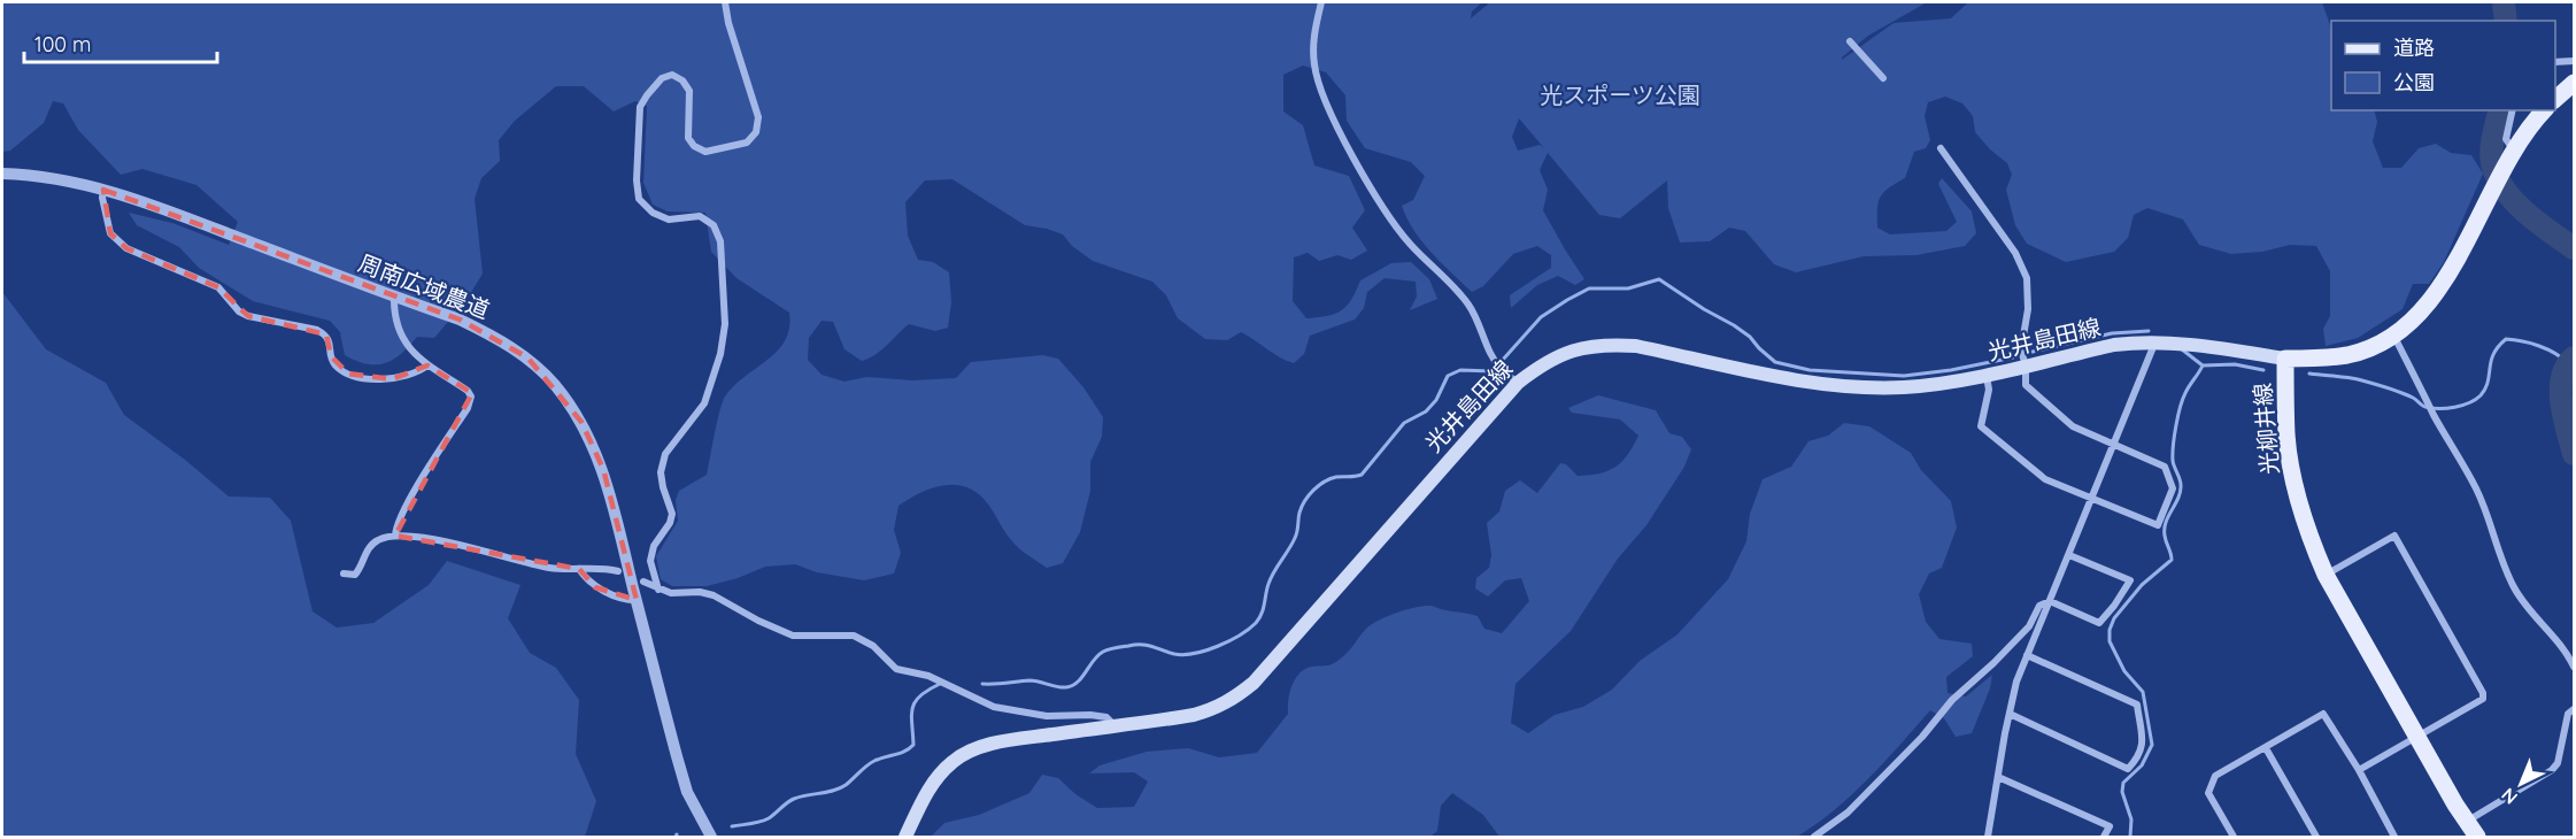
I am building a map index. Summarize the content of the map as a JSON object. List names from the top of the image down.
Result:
{
  "streets": {
    "main road": ["光井島田線", "光柳井線"],
    "street": ["周南広域農道"]
  },
  "crossings": [
    ["光井島田線", "光柳井線"]
  ],
  "parks": ["光スポーツ公園"],
  "legend": ["道路", "公園"],
  "scale_bar": "100 m",
  "north": "bottom left"
}
